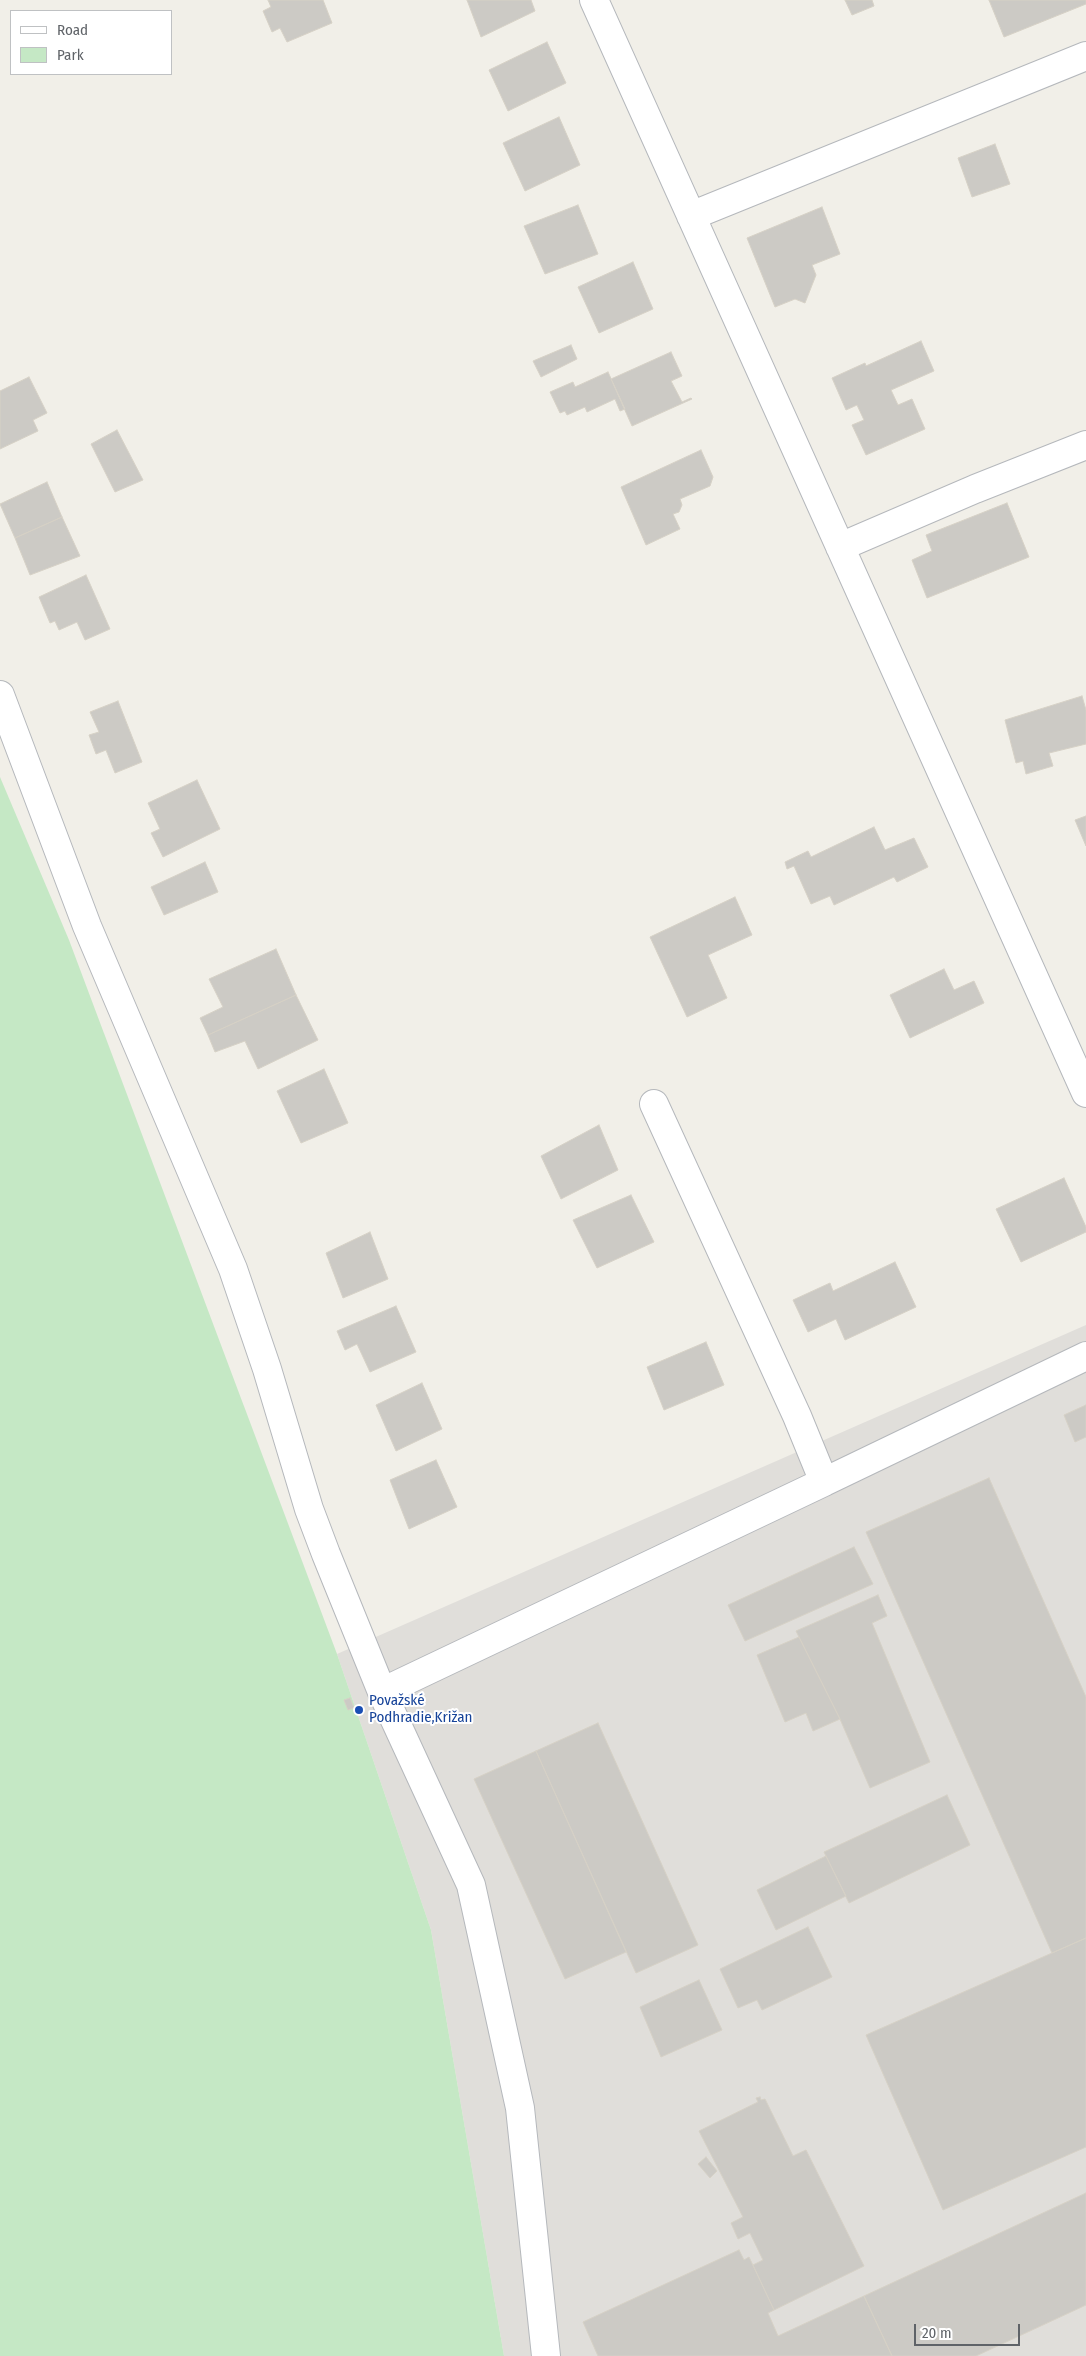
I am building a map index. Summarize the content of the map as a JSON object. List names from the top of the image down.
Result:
{
  "places": ["Považské Podhradie,Križan"],
  "legend": ["Road", "Park"],
  "scale_bar": "20 m"
}
